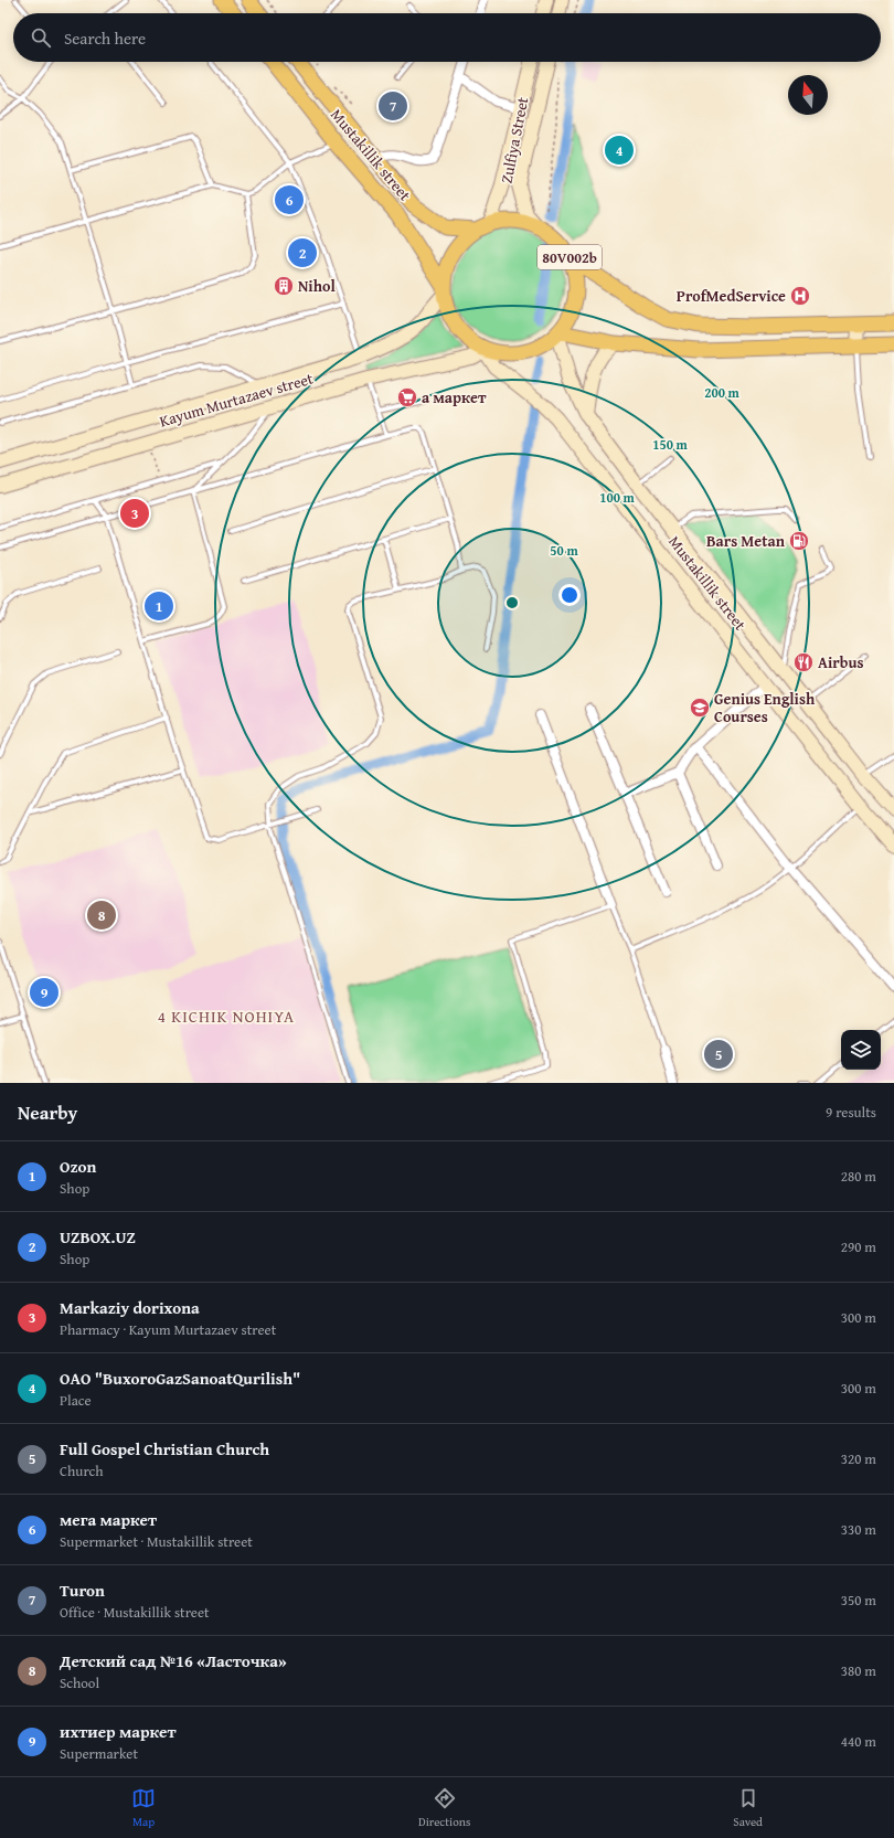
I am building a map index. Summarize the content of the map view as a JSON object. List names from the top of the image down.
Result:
{
  "streets": {
    "main road": [
      "Zulfiya Street",
      "Mustakillik street",
      "80V002b",
      "Kayum Murtazaev street"
    ]
  },
  "crossings": [
    ["Zulfiya Street", "Mustakillik street"],
    ["Zulfiya Street", "Kayum Murtazaev street"],
    ["Mustakillik street", "Kayum Murtazaev street"]
  ],
  "districts": ["4 KICHIK NOHIYA"],
  "places": {
    "building": ["Nihol"],
    "hospital": ["ProfMedService"],
    "supermarket": ["а маркет"],
    "fuel station": ["Bars Metan"],
    "restaurant": ["Airbus"],
    "school or university": ["Genius English Courses"]
  },
  "north": "top",
  "page": {
    "search": "Search here",
    "pins": [
      "7",
      "4",
      "6",
      "2",
      "3",
      "1",
      "8",
      "9",
      "5"
    ],
    "heading": ["Nearby", "9 results"],
    "list": [
      {
        "mark": "1",
        "name": "Ozon",
        "note": "Shop",
        "value": "280 m"
      },
      {
        "mark": "2",
        "name": "UZBOX.UZ",
        "note": "Shop",
        "value": "290 m"
      },
      {
        "mark": "3",
        "name": "Markaziy dorixona",
        "note": "Pharmacy · Kayum Murtazaev street",
        "value": "300 m"
      },
      {
        "mark": "4",
        "name": "ОАО \"BuxoroGazSanoatQurilish\"",
        "note": "Place",
        "value": "300 m"
      },
      {
        "mark": "5",
        "name": "Full Gospel Christian Church",
        "note": "Church",
        "value": "320 m"
      },
      {
        "mark": "6",
        "name": "мега маркет",
        "note": "Supermarket · Mustakillik street",
        "value": "330 m"
      },
      {
        "mark": "7",
        "name": "Turon",
        "note": "Office · Mustakillik street",
        "value": "350 m"
      },
      {
        "mark": "8",
        "name": "Детский сад №16 «Ласточка»",
        "note": "School",
        "value": "380 m"
      },
      {
        "mark": "9",
        "name": "ихтиер маркет",
        "note": "Supermarket",
        "value": "440 m"
      }
    ],
    "nav": ["Map", "Directions", "Saved"]
  },
  "rings": [
    "200 m",
    "150 m",
    "100 m",
    "50 m"
  ]
}
